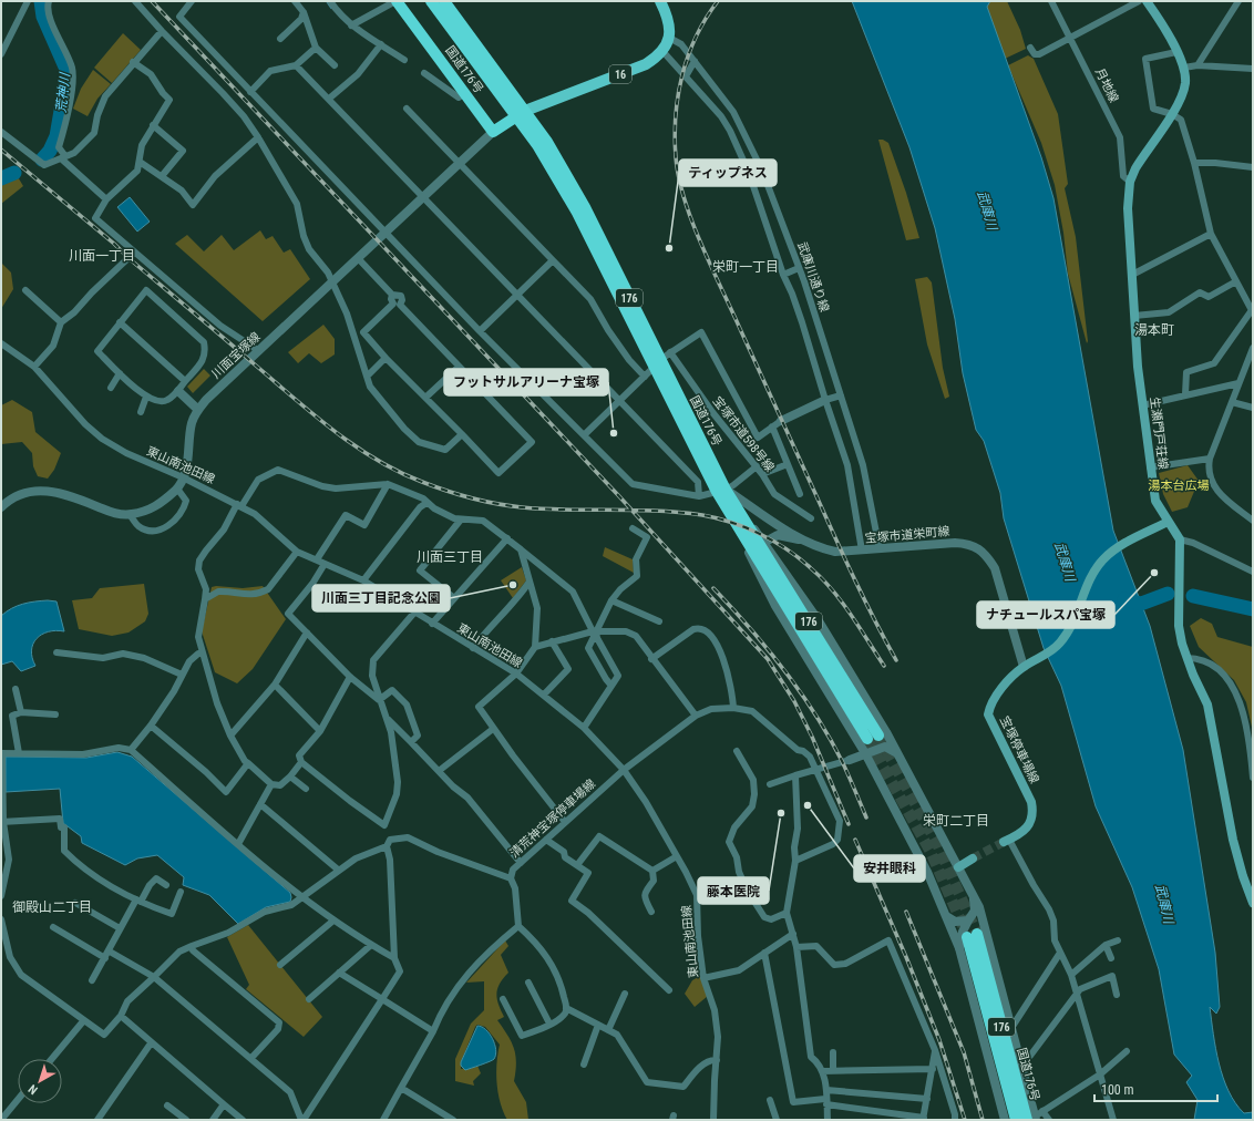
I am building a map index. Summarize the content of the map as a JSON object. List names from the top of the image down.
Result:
{
  "streets": {
    "highway": ["国道176号", "176"],
    "main road": ["16", "生瀬門戸荘線", "宝塚停車場線"],
    "street": [
      "月地線",
      "武庫川通り線",
      "川面宝塚線",
      "宝塚市道598号線",
      "東山南池田線",
      "宝塚市道栄町線",
      "清荒神宝塚停車場線"
    ]
  },
  "crossings": [
    ["国道176号", "16"],
    ["国道176号", "川面宝塚線"],
    ["国道176号", "宝塚市道栄町線"],
    ["16", "武庫川通り線"],
    ["月地線", "生瀬門戸荘線"],
    ["武庫川通り線", "宝塚市道栄町線"],
    ["川面宝塚線", "東山南池田線"],
    ["生瀬門戸荘線", "宝塚停車場線"],
    ["東山南池田線", "清荒神宝塚停車場線"],
    ["宝塚市道栄町線", "宝塚停車場線"]
  ],
  "districts": [
    "川面一丁目",
    "栄町一丁目",
    "湯本町",
    "川面三丁目",
    "栄町二丁目",
    "御殿山二丁目"
  ],
  "water": ["荒神川", "武庫川"],
  "parks": ["湯本台広場"],
  "places": [
    "ティップネス",
    "フットサルアリーナ宝塚",
    "ナチュールスパ宝塚",
    "川面三丁目記念公園",
    "安井眼科",
    "藤本医院"
  ],
  "scale_bar": "100 m",
  "north": "bottom left"
}
